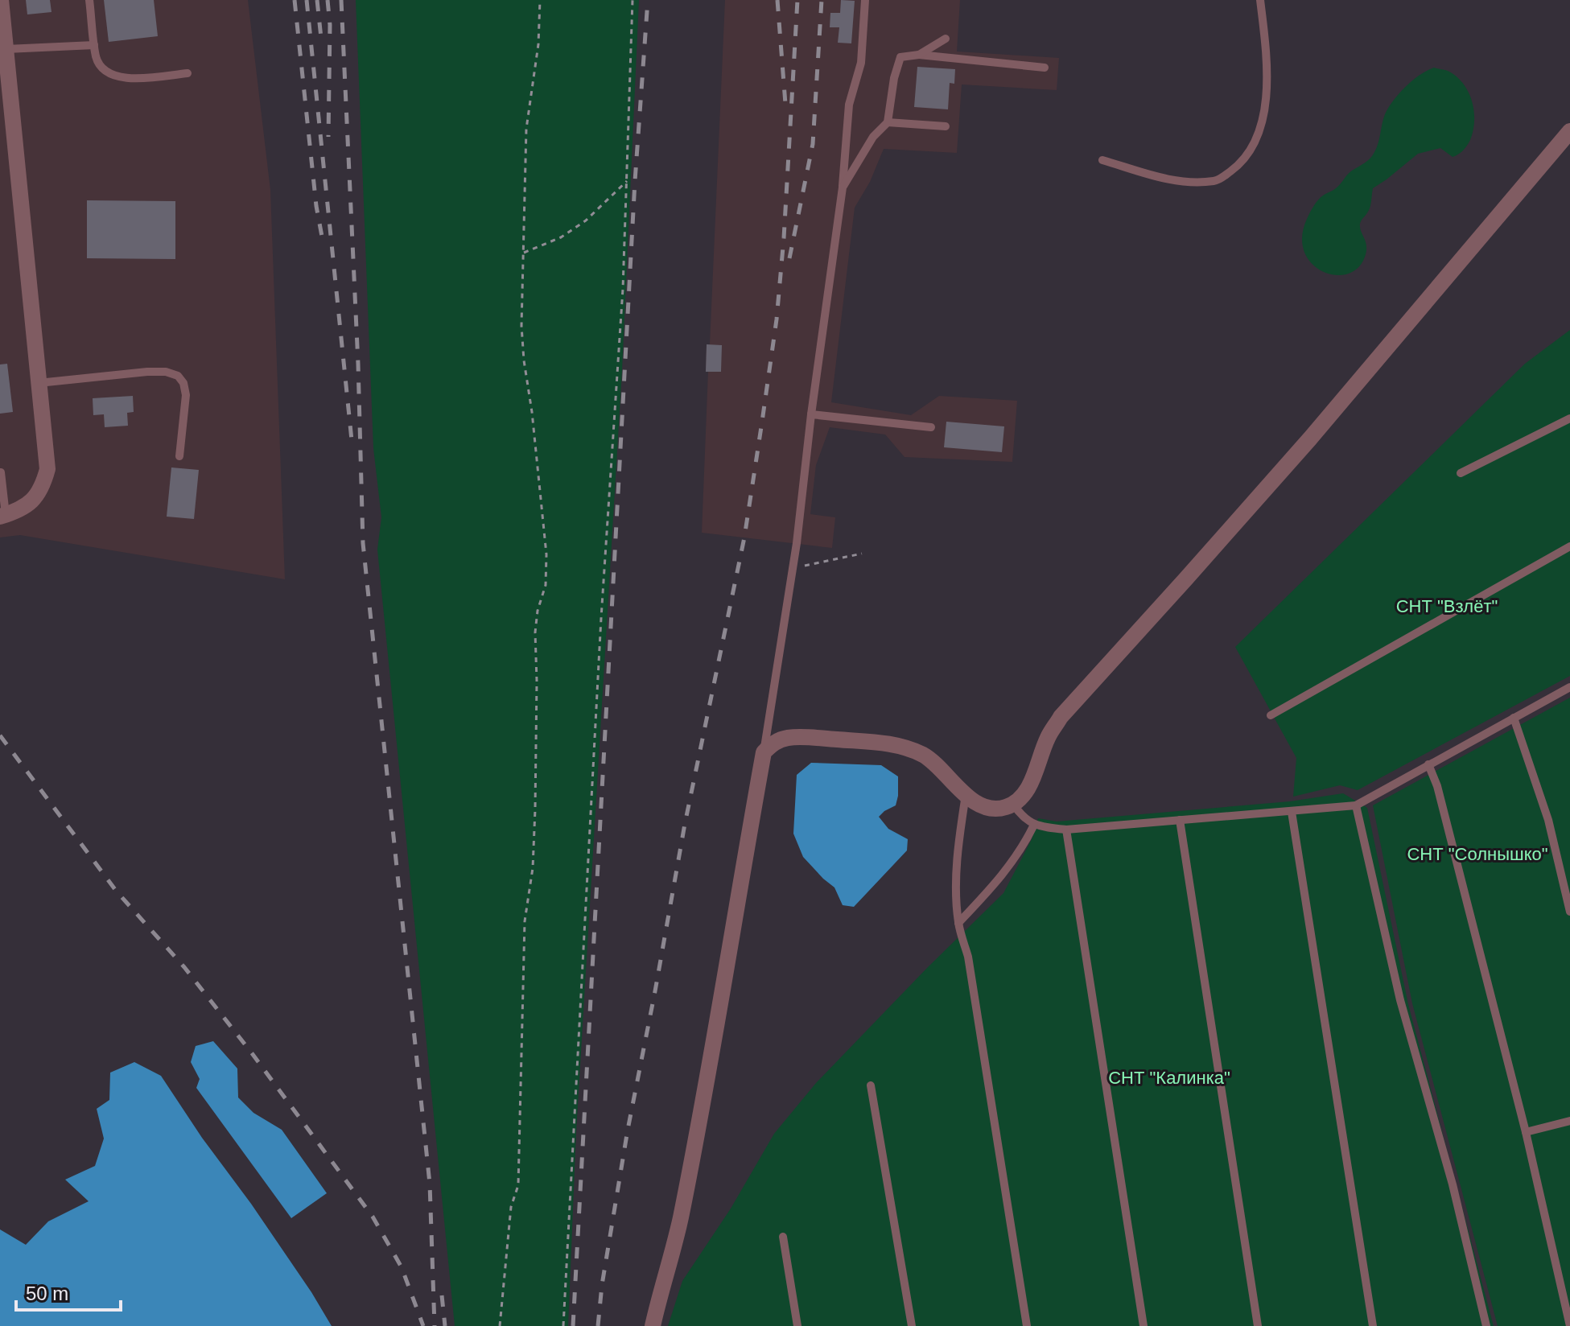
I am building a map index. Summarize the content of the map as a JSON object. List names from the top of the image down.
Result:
{
  "parks": ["СНТ \"Взлёт\"", "СНТ \"Солнышко\"", "СНТ \"Калинка\""],
  "scale_bar": "50 m"
}
